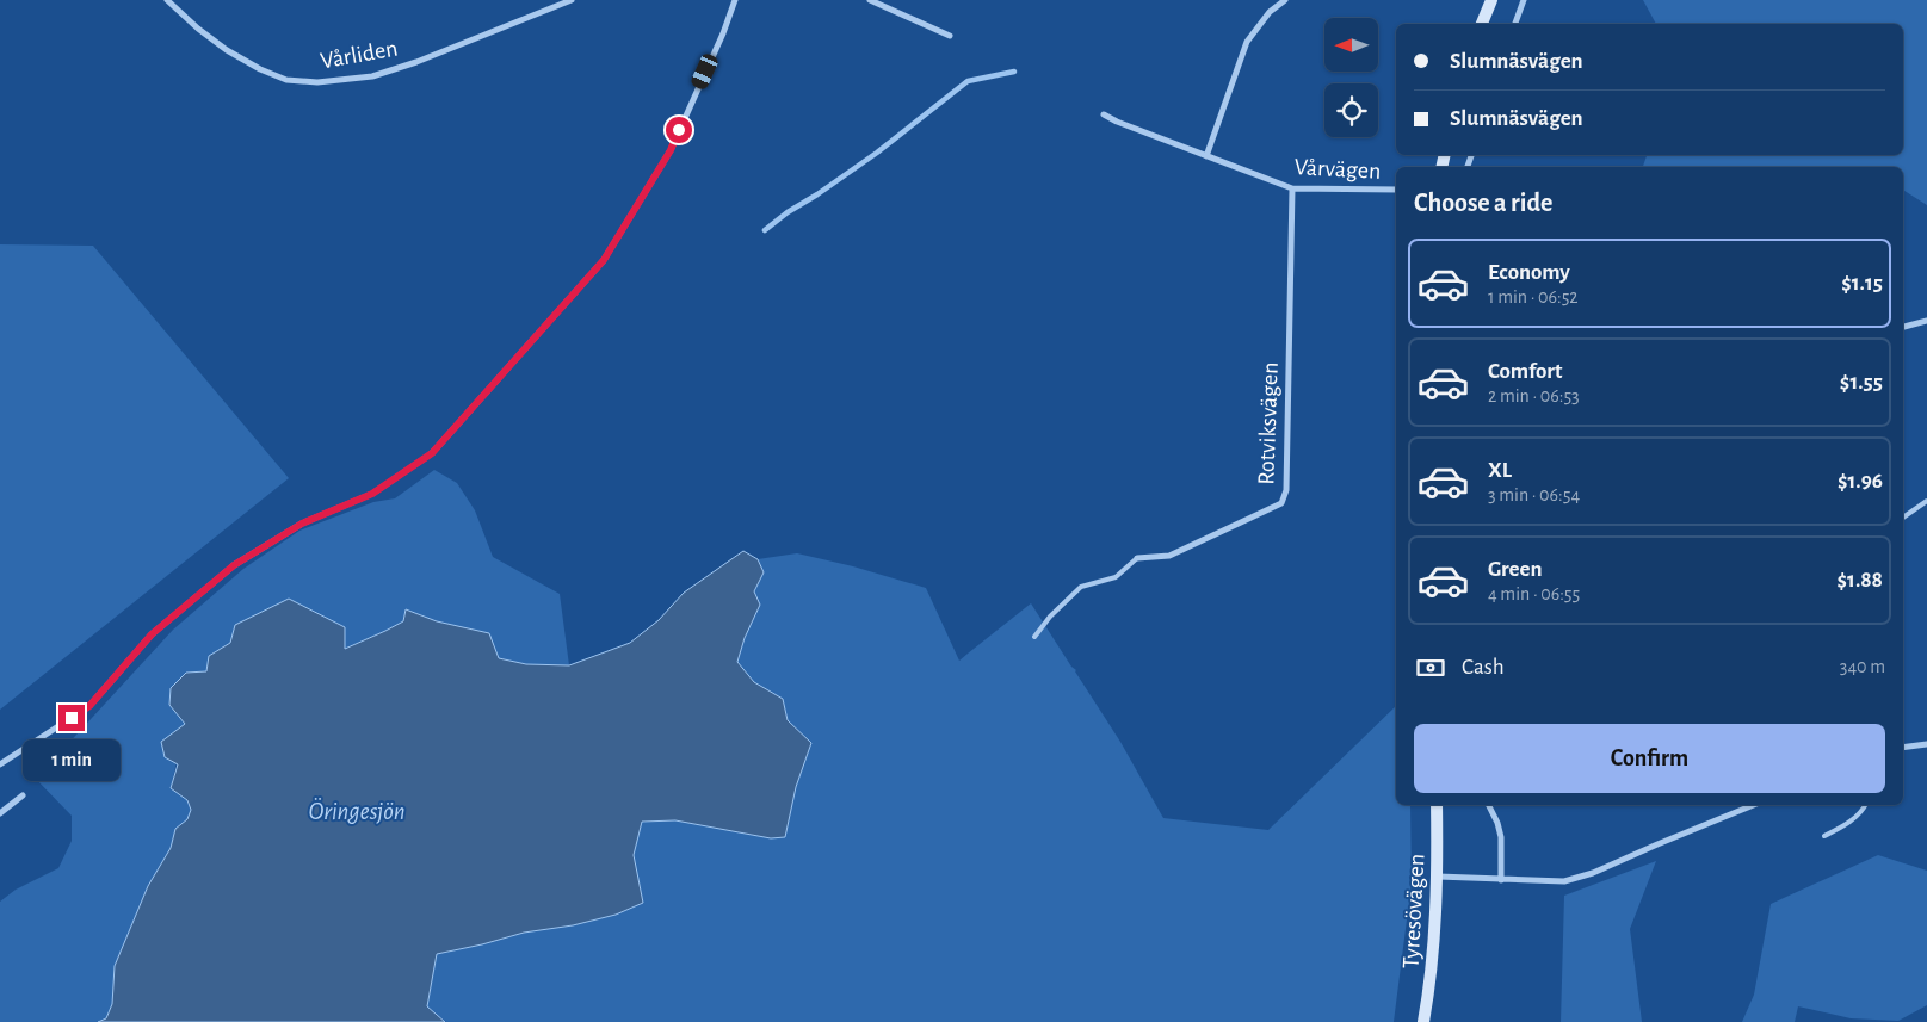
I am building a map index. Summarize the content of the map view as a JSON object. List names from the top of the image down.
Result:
{
  "streets": {
    "main road": ["Tyresövägen"],
    "street": ["Vårliden", "Vårvägen", "Rotviksvägen"]
  },
  "crossings": [
    ["Vårvägen", "Rotviksvägen"]
  ],
  "water": ["Öringesjön"],
  "north": "left",
  "page": {
    "banner": ["Slumnäsvägen", "Slumnäsvägen"],
    "heading": "Choose a ride",
    "list": [
      {
        "name": "Economy",
        "note": "1 min · 06:52",
        "value": "$1.15"
      },
      {
        "name": "Comfort",
        "note": "2 min · 06:53",
        "value": "$1.55"
      },
      {
        "name": "XL",
        "note": "3 min · 06:54",
        "value": "$1.96"
      },
      {
        "name": "Green",
        "note": "4 min · 06:55",
        "value": "$1.88"
      }
    ],
    "pay": ["Cash", "340 m"],
    "buttons": "Confirm",
    "bubble": "1 min"
  }
}
